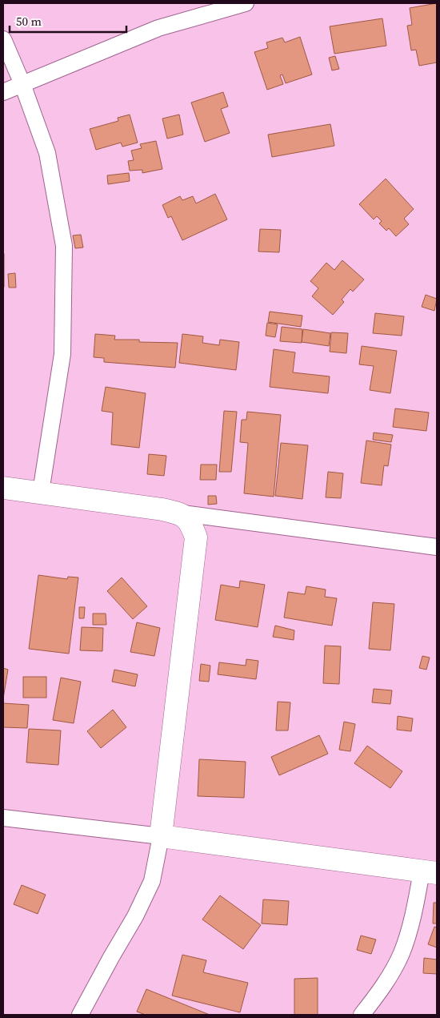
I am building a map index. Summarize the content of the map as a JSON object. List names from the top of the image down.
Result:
{
  "scale_bar": "50 m"
}
